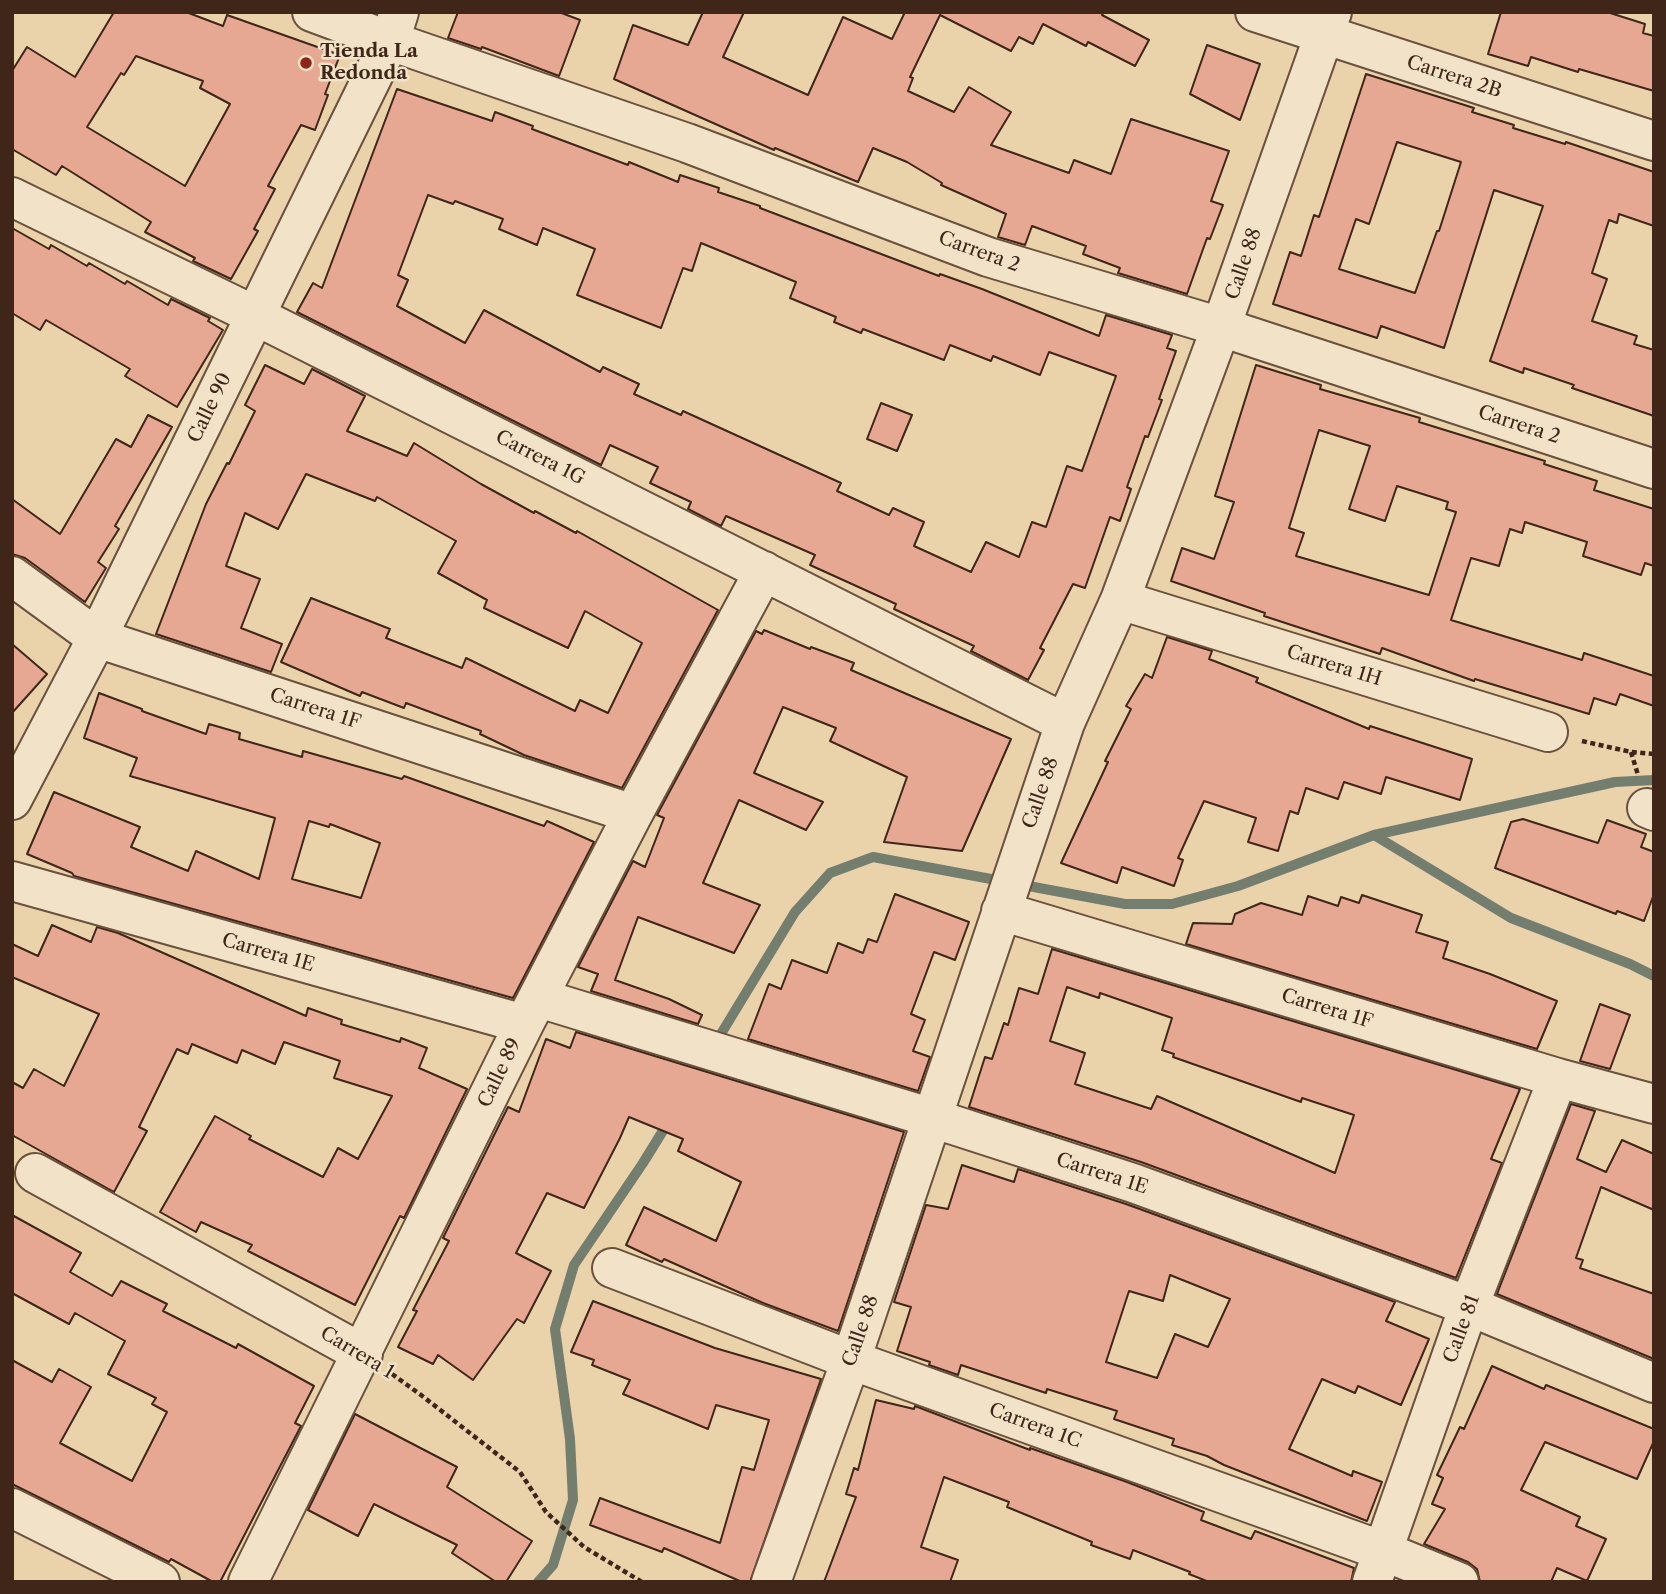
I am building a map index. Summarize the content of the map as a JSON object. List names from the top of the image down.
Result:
{
  "streets": {
    "street": [
      "Carrera 2B",
      "Carrera 2",
      "Calle 88",
      "Calle 90",
      "Carrera 1G",
      "Carrera 1H",
      "Carrera 1F",
      "Carrera 1E",
      "Calle 89",
      "Calle 81",
      "Carrera 1",
      "Carrera 1C"
    ]
  },
  "crossings": [
    ["Carrera 2B", "Calle 88"],
    ["Carrera 2", "Calle 88"],
    ["Carrera 2", "Calle 90"],
    ["Calle 88", "Carrera 1G"],
    ["Calle 88", "Carrera 1H"],
    ["Calle 88", "Carrera 1F"],
    ["Calle 88", "Carrera 1E"],
    ["Calle 88", "Carrera 1C"],
    ["Calle 90", "Carrera 1G"],
    ["Calle 90", "Carrera 1F"],
    ["Carrera 1G", "Calle 89"],
    ["Carrera 1F", "Calle 89"],
    ["Carrera 1F", "Calle 81"],
    ["Carrera 1E", "Calle 89"],
    ["Carrera 1E", "Calle 81"],
    ["Calle 89", "Carrera 1"],
    ["Calle 81", "Carrera 1C"]
  ],
  "places": ["Tienda La Redonda"]
}
